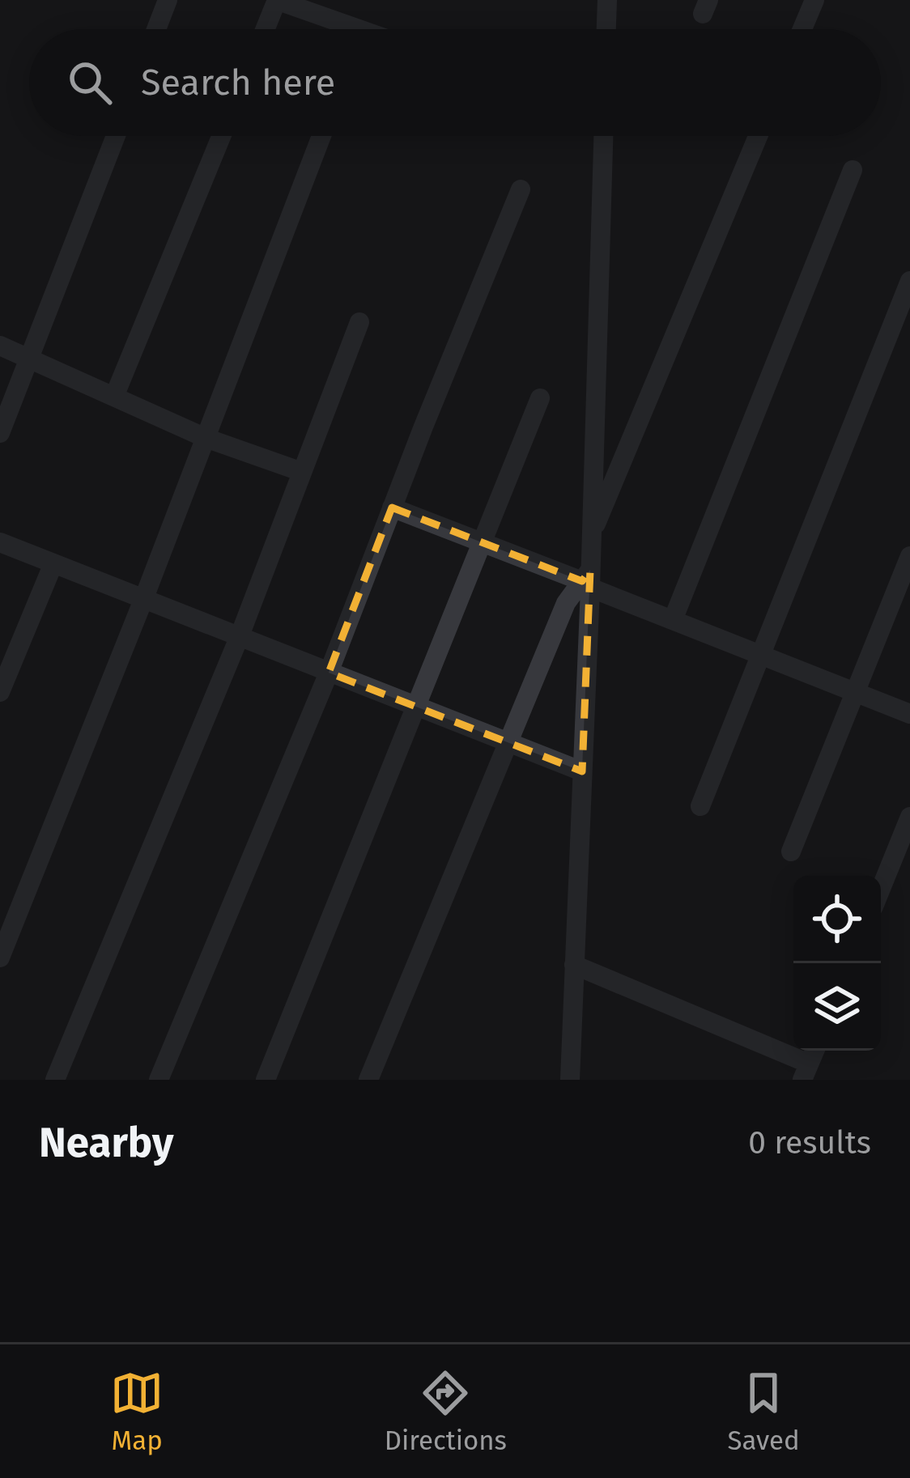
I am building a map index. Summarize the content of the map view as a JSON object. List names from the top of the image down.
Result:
{
  "page": {
    "search": "Search here",
    "heading": ["Nearby", "0 results"],
    "nav": ["Map", "Directions", "Saved"]
  }
}
